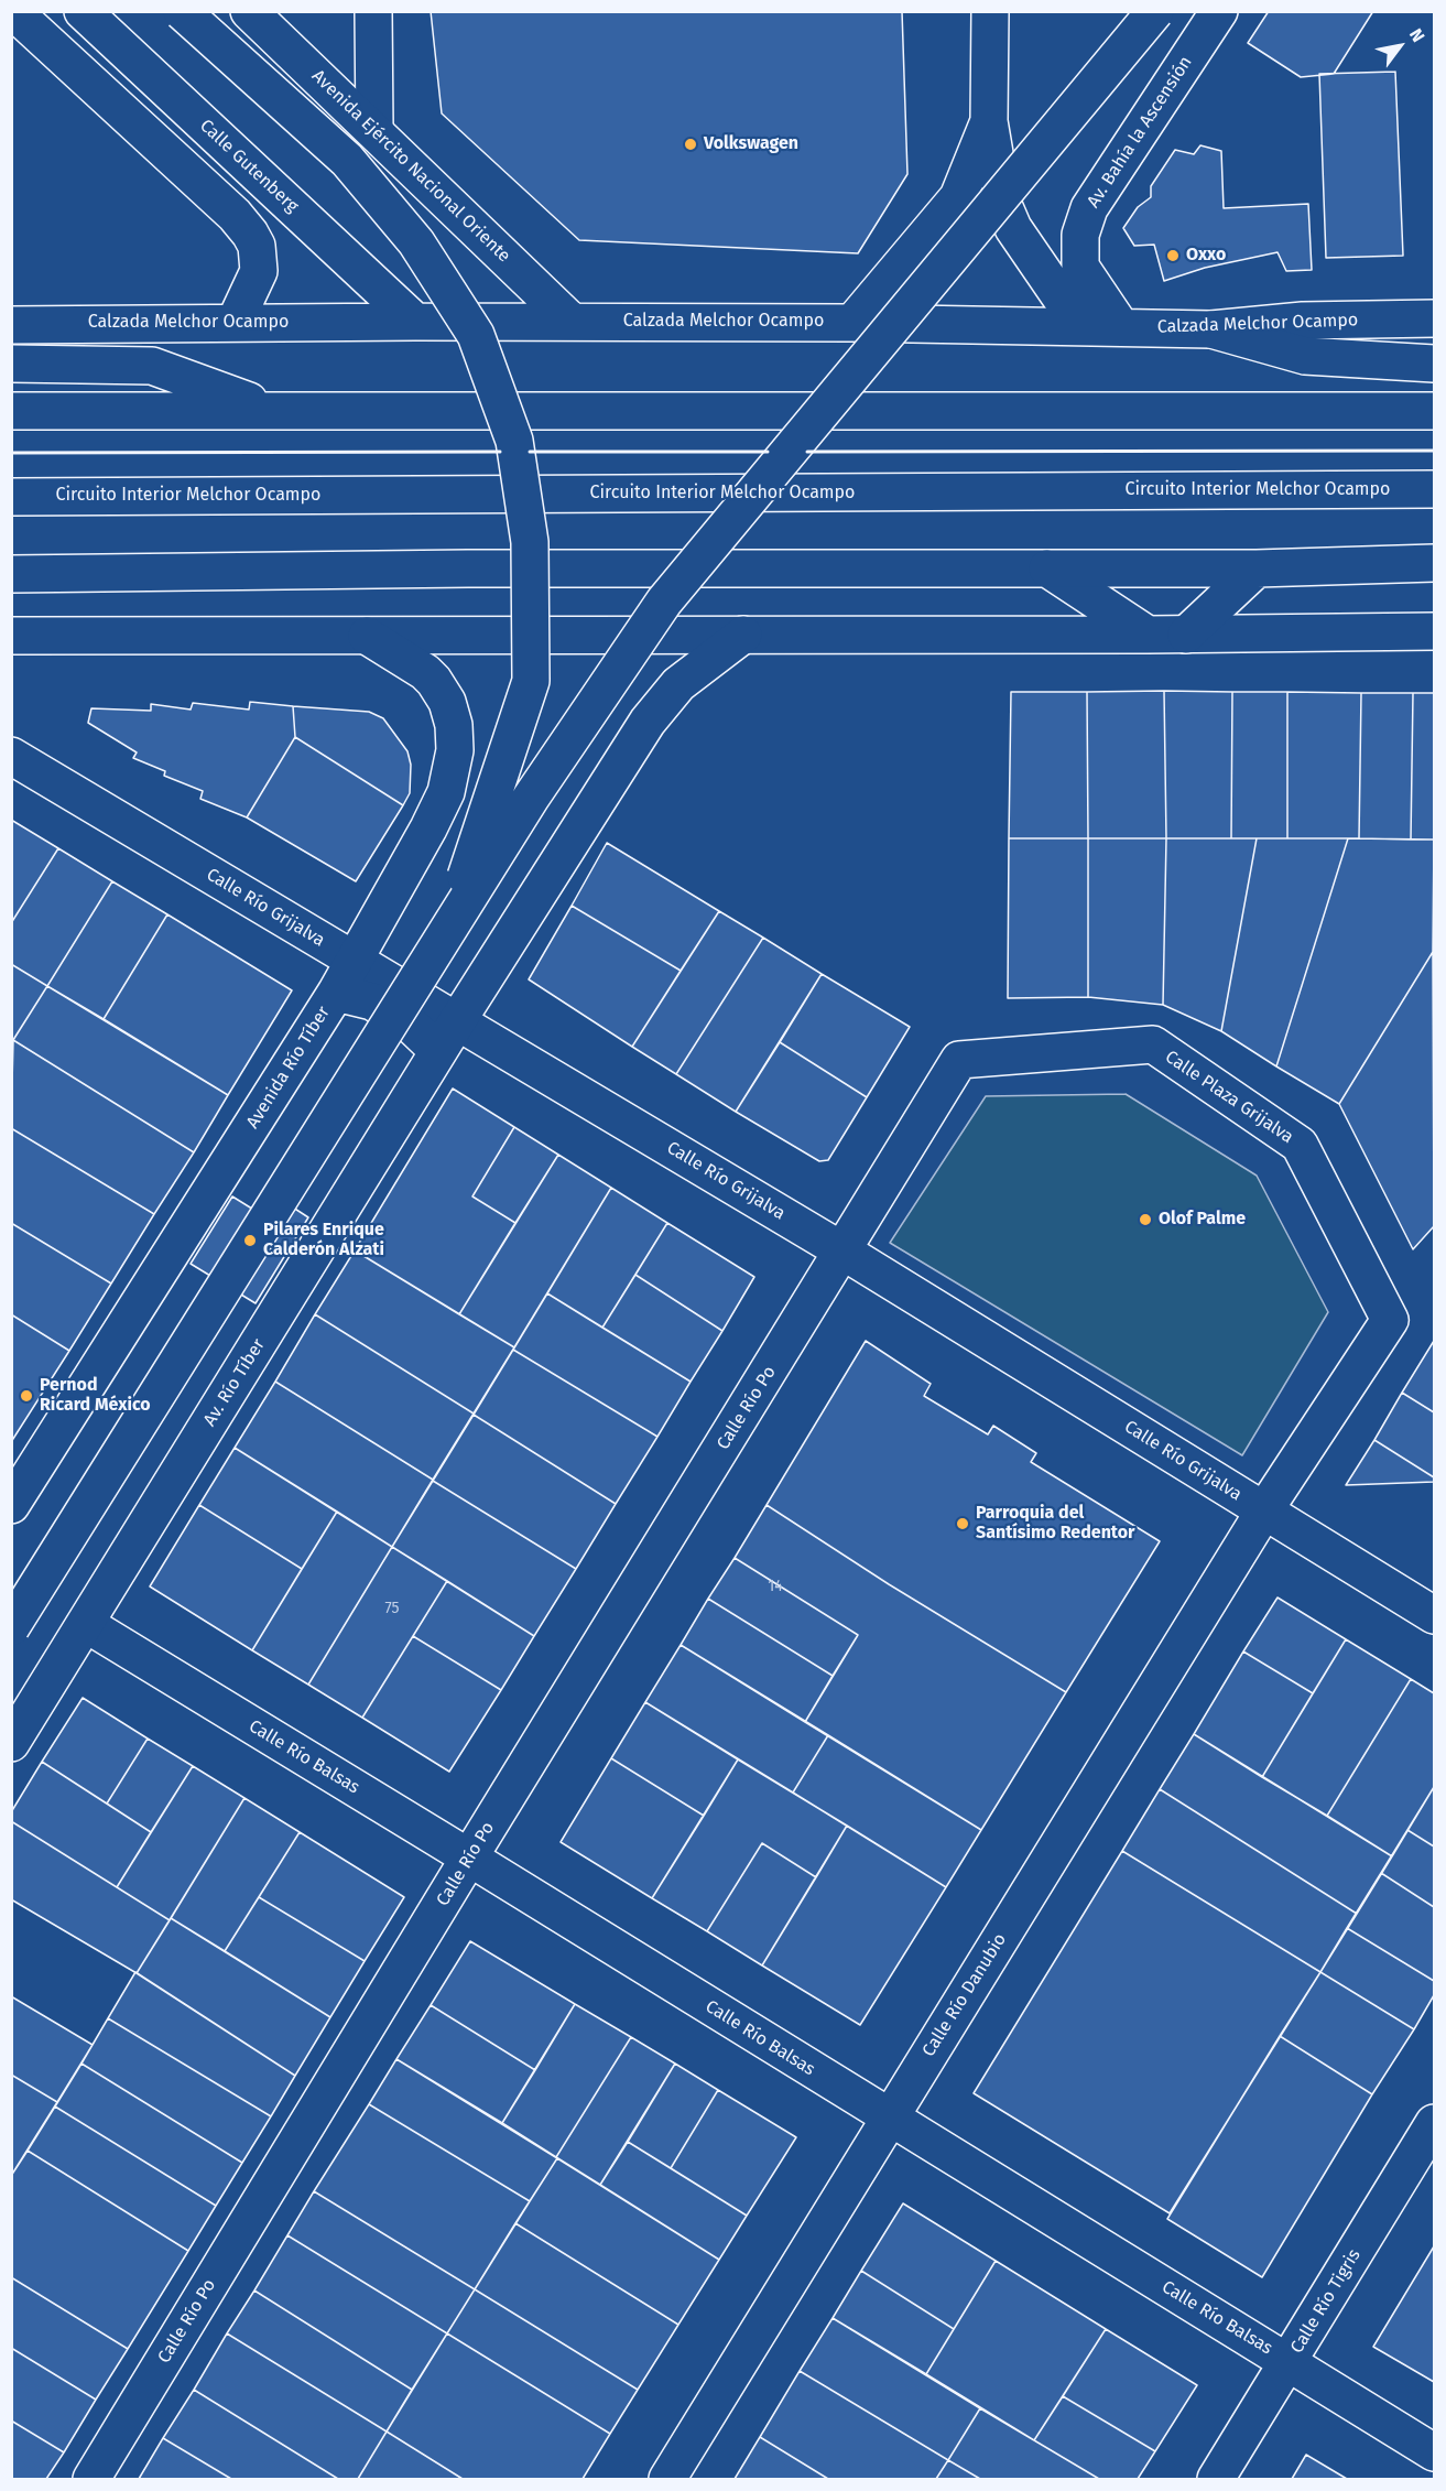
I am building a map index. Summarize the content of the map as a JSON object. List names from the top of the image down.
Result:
{
  "streets": {
    "main road": [
      "Av. Bahía la Ascensión",
      "Calle Gutenberg",
      "Avenida Ejército Nacional Oriente",
      "Calzada Melchor Ocampo",
      "Circuito Interior Melchor Ocampo",
      "Calle Río Grijalva",
      "Avenida Río Tíber",
      "Calle Plaza Grijalva",
      "Av. Río Tíber",
      "Calle Río Po",
      "Calle Río Balsas",
      "Calle Río Danubio",
      "Calle Río Tigris"
    ]
  },
  "crossings": [
    ["Av. Bahía la Ascensión", "Calzada Melchor Ocampo"],
    ["Calle Gutenberg", "Calzada Melchor Ocampo"],
    ["Avenida Ejército Nacional Oriente", "Calzada Melchor Ocampo"],
    ["Calle Río Grijalva", "Avenida Río Tíber"],
    ["Calle Río Grijalva", "Calle Plaza Grijalva"],
    ["Calle Río Grijalva", "Av. Río Tíber"],
    ["Calle Río Grijalva", "Calle Río Po"],
    ["Calle Río Grijalva", "Calle Río Danubio"],
    ["Calle Plaza Grijalva", "Calle Río Po"],
    ["Calle Plaza Grijalva", "Calle Río Danubio"],
    ["Av. Río Tíber", "Calle Río Balsas"],
    ["Calle Río Po", "Calle Río Balsas"],
    ["Calle Río Balsas", "Calle Río Danubio"],
    ["Calle Río Balsas", "Calle Río Tigris"]
  ],
  "places": [
    "Volkswagen",
    "Oxxo",
    "Olof Palme",
    "Pilares Enrique Calderón Alzati",
    "Pernod Ricard México",
    "Parroquia del Santísimo Redentor"
  ],
  "house_numbers": ["14", "75"],
  "north": "top right"
}
